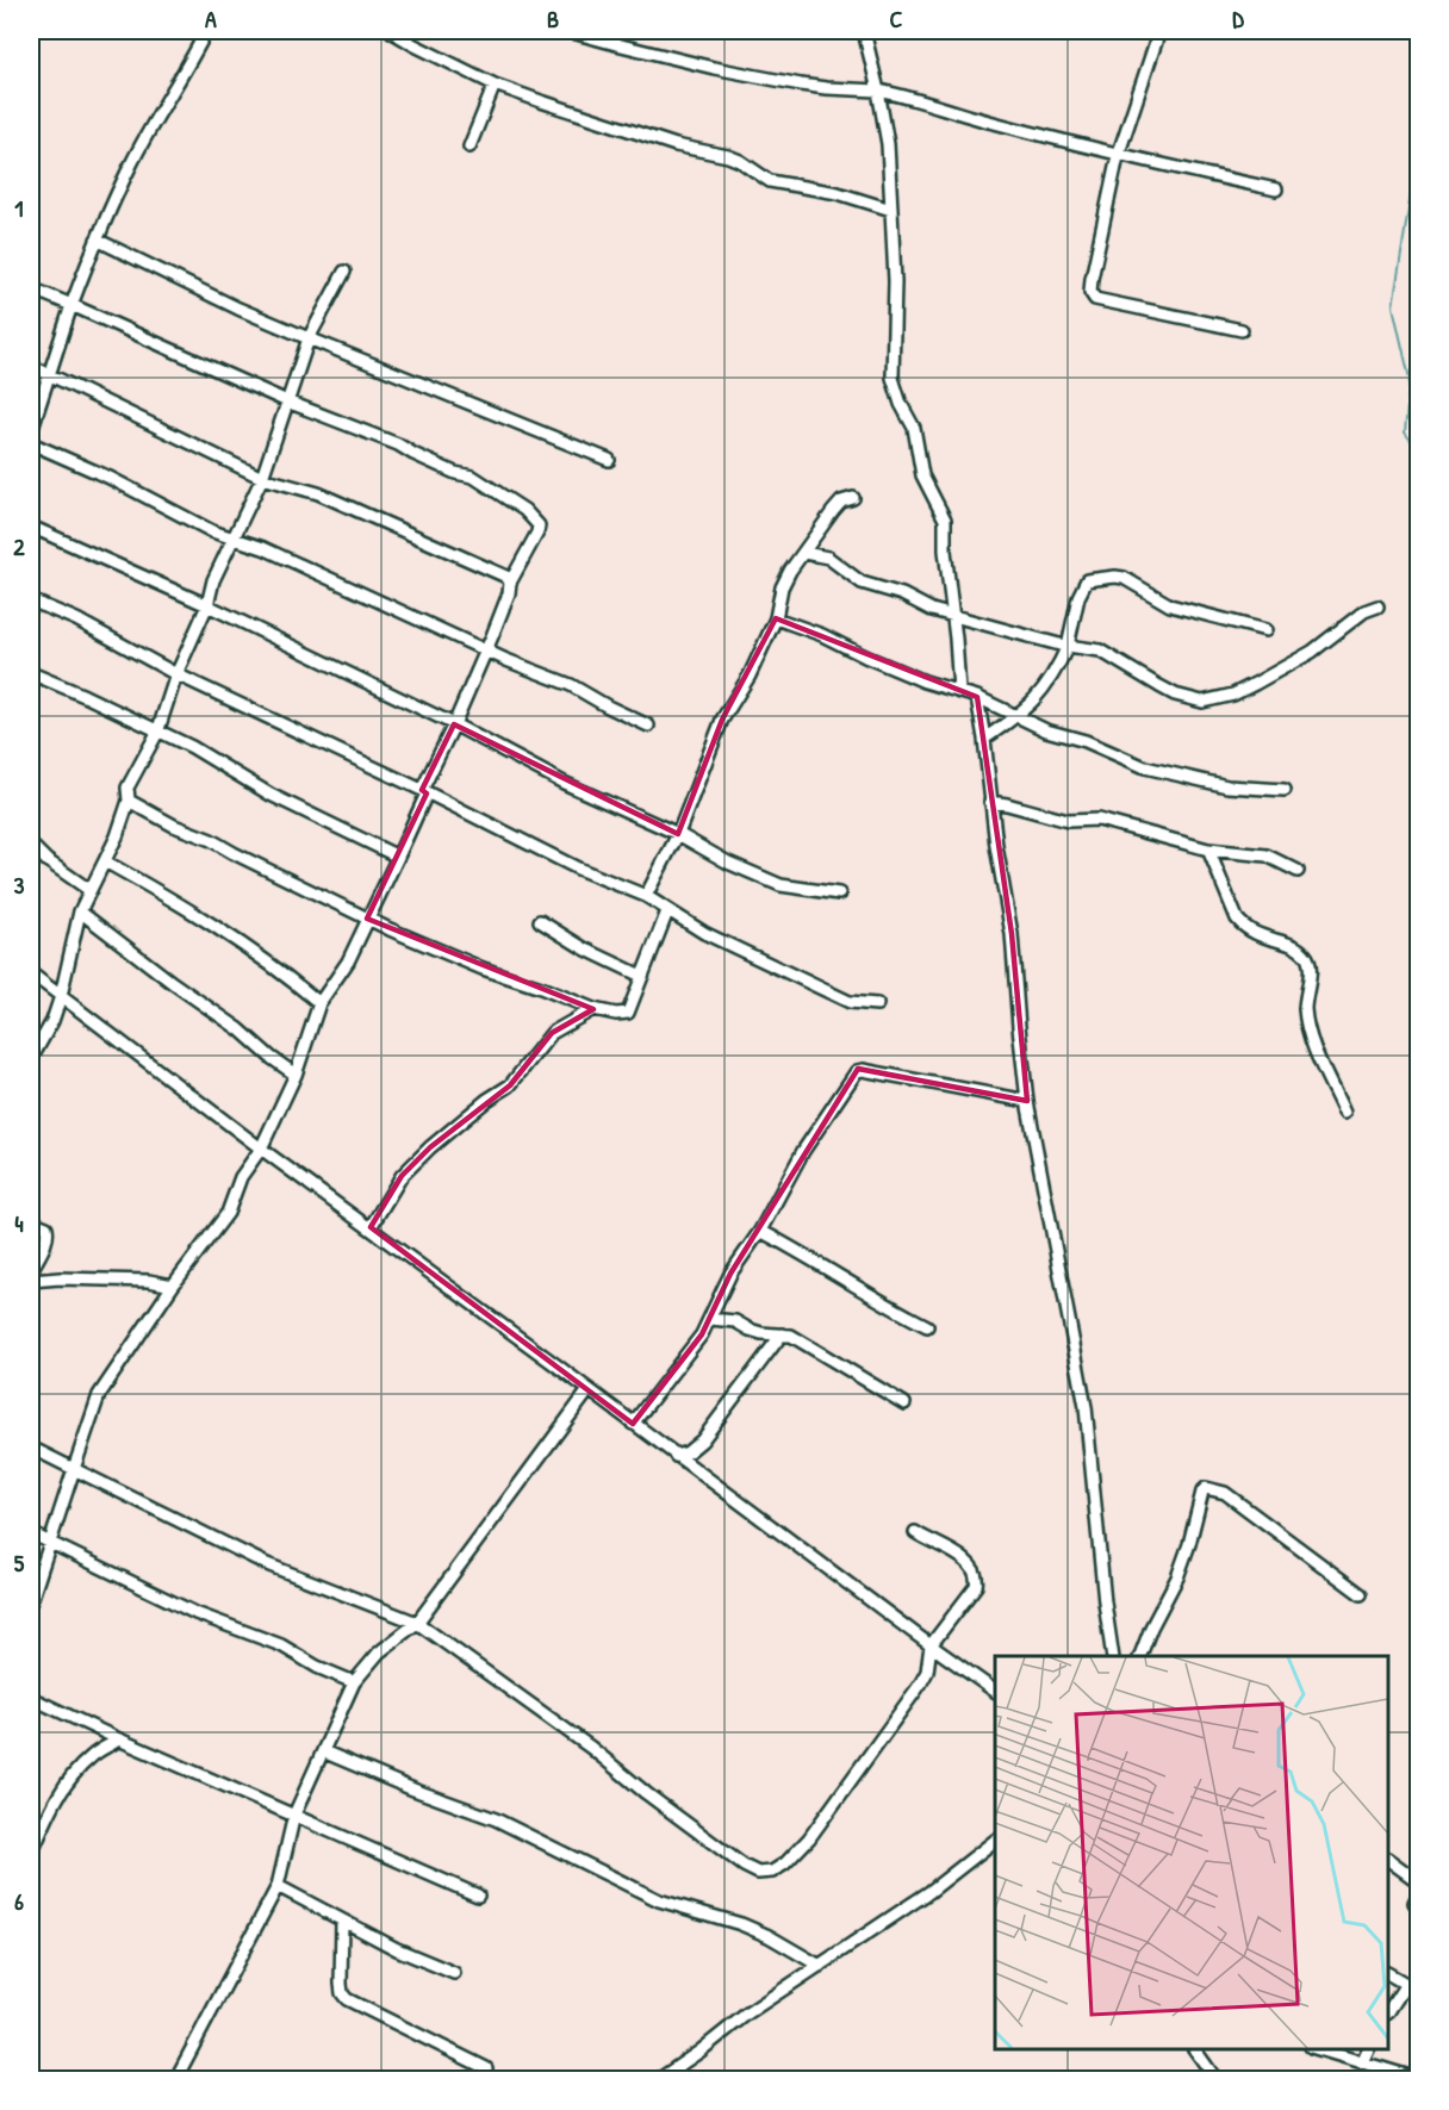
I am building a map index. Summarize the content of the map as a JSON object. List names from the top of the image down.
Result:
{
  "grid": {
    "columns": [
      "A",
      "B",
      "C",
      "D"
    ],
    "rows": [
      "1",
      "2",
      "3",
      "4",
      "5",
      "6"
    ]
  }
}
